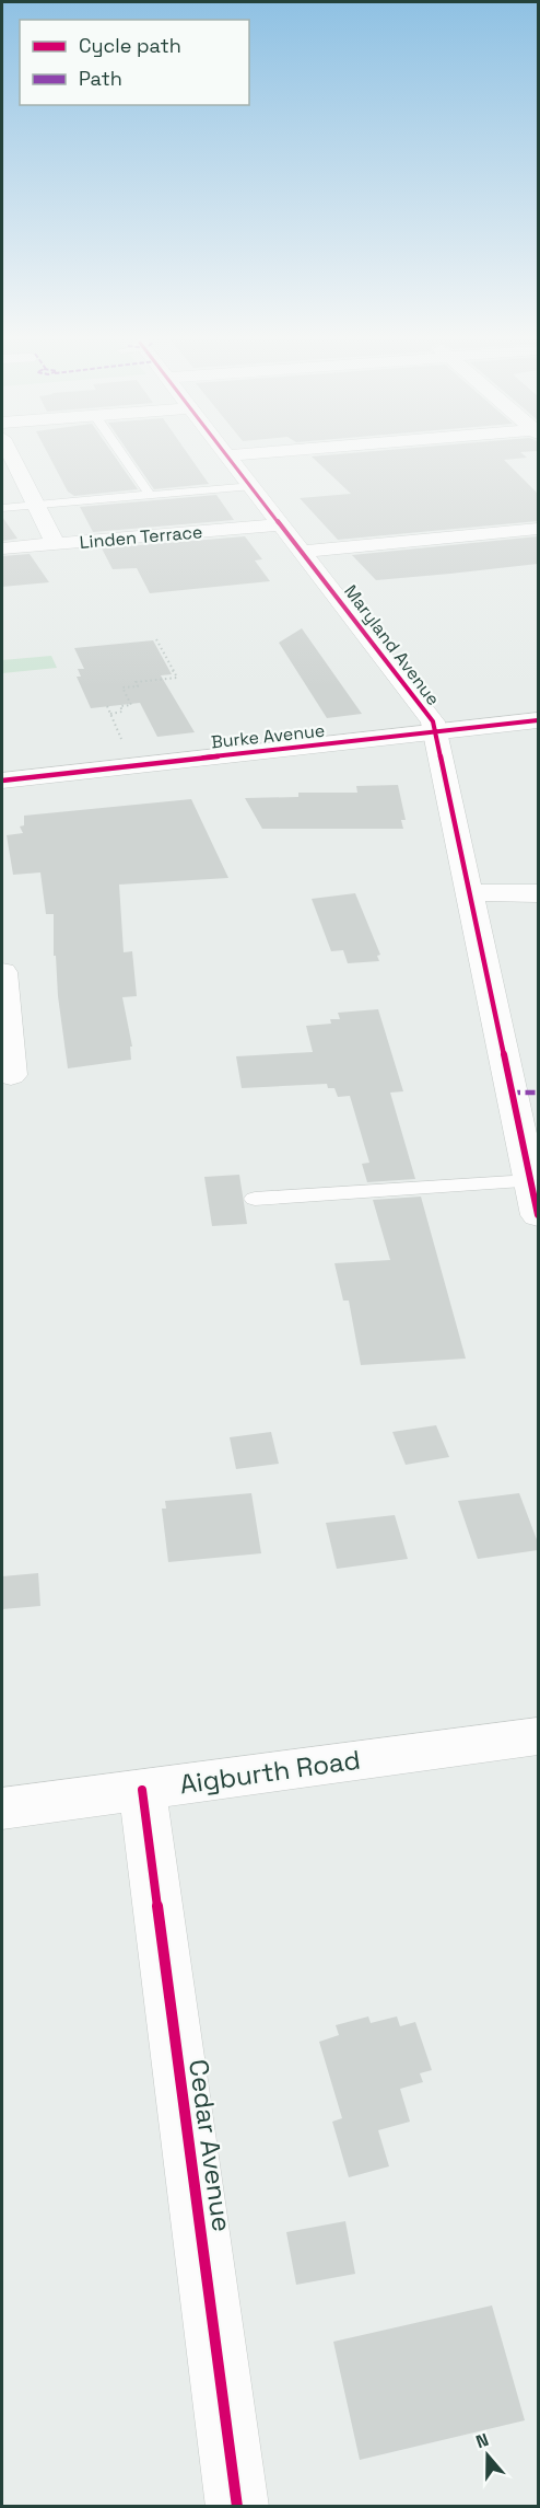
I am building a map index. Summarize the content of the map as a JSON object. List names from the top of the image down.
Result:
{
  "streets": {
    "street": [
      "Linden Terrace",
      "Maryland Avenue",
      "Burke Avenue",
      "Aigburth Road",
      "Cedar Avenue"
    ]
  },
  "crossings": [
    ["Linden Terrace", "Maryland Avenue"],
    ["Maryland Avenue", "Burke Avenue"],
    ["Aigburth Road", "Cedar Avenue"]
  ],
  "legend": ["Cycle path", "Path"],
  "north": "top"
}
